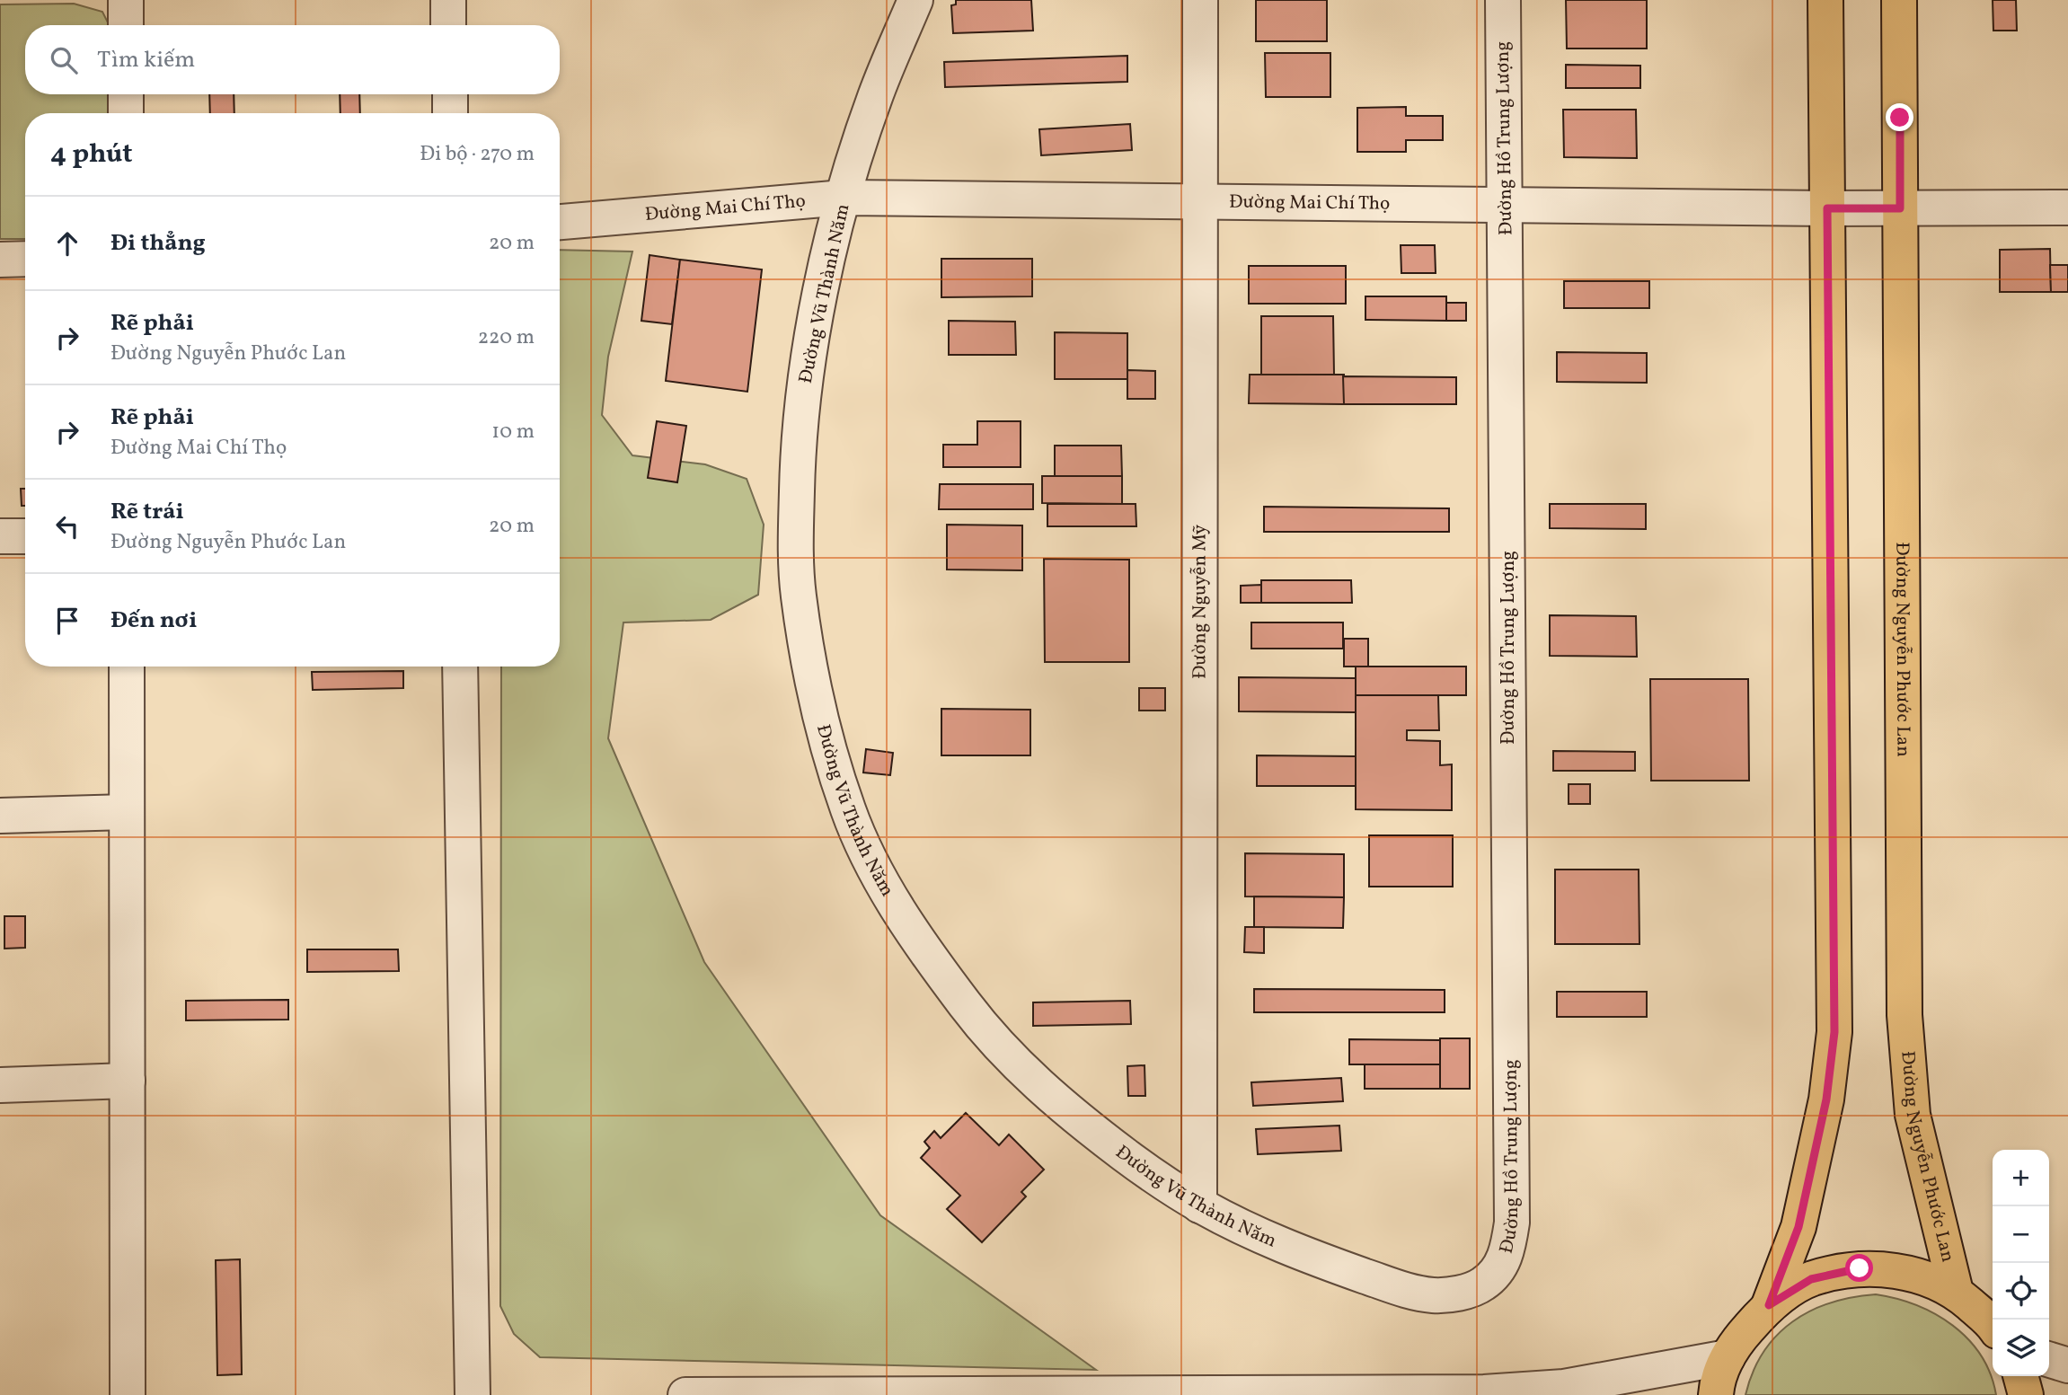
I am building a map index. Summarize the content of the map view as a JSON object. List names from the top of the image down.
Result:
{
  "streets": {
    "main road": ["Đường Nguyễn Phước Lan"],
    "street": [
      "Đường Hồ Trung Lượng",
      "Đường Mai Chí Thọ",
      "Đường Vũ Thành Năm",
      "Đường Nguyễn Mỹ"
    ]
  },
  "crossings": [
    ["Đường Hồ Trung Lượng", "Đường Mai Chí Thọ"],
    ["Đường Hồ Trung Lượng", "Đường Vũ Thành Năm"],
    ["Đường Mai Chí Thọ", "Đường Vũ Thành Năm"],
    ["Đường Mai Chí Thọ", "Đường Nguyễn Mỹ"],
    ["Đường Mai Chí Thọ", "Đường Nguyễn Phước Lan"],
    ["Đường Vũ Thành Năm", "Đường Nguyễn Mỹ"]
  ],
  "page": {
    "search": "Tìm kiếm",
    "heading": ["4 phút", "Đi bộ · 270 m"],
    "list": [
      ["Đi thẳng", "20 m"],
      ["Rẽ phải", "Đường Nguyễn Phước Lan", "220 m"],
      ["Rẽ phải", "Đường Mai Chí Thọ", "10 m"],
      ["Rẽ trái", "Đường Nguyễn Phước Lan", "20 m"],
      "Đến nơi"
    ],
    "map_buttons": ["+", "−"]
  }
}
